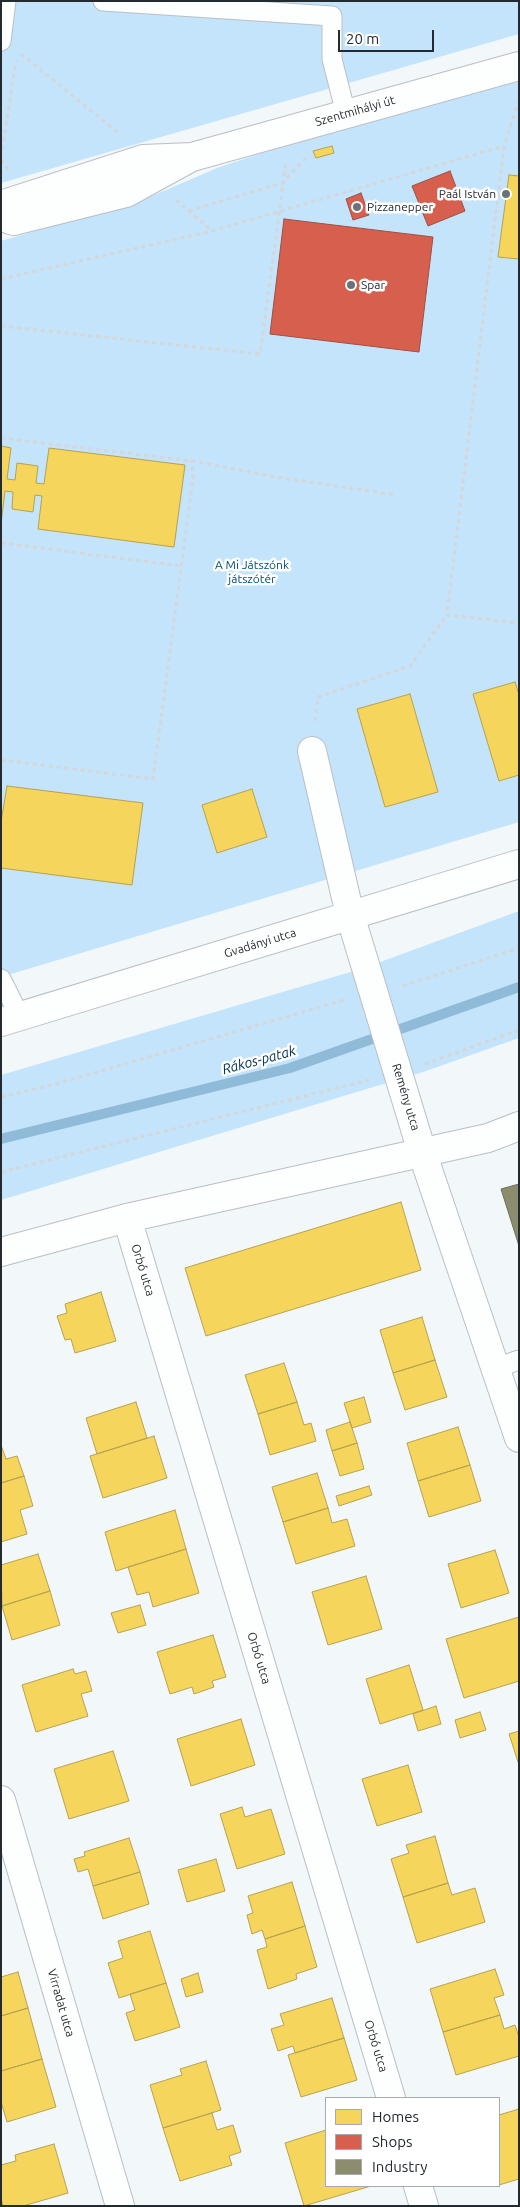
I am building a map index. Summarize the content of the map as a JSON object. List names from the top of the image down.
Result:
{
  "streets": {
    "street": [
      "Szentmihályi út",
      "Gvadányi utca",
      "Remény utca",
      "Orbó utca",
      "Virradat utca"
    ]
  },
  "crossings": [
    ["Gvadányi utca", "Remény utca"]
  ],
  "water": ["Rákos-patak"],
  "parks": ["A Mi Játszónk játszótér"],
  "places": ["Paál István", "Pizzanepper", "Spar"],
  "legend": ["Homes", "Shops", "Industry"],
  "scale_bar": "20 m"
}
